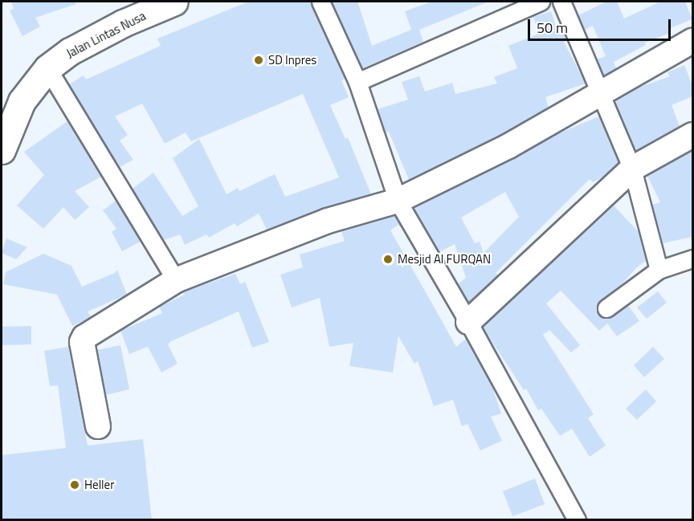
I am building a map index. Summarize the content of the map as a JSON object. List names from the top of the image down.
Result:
{
  "streets": {
    "highway": ["Jalan Lintas Nusa"]
  },
  "places": ["SD Inpres", "Mesjid Al FURQAN", "Heller"],
  "scale_bar": "50 m"
}
